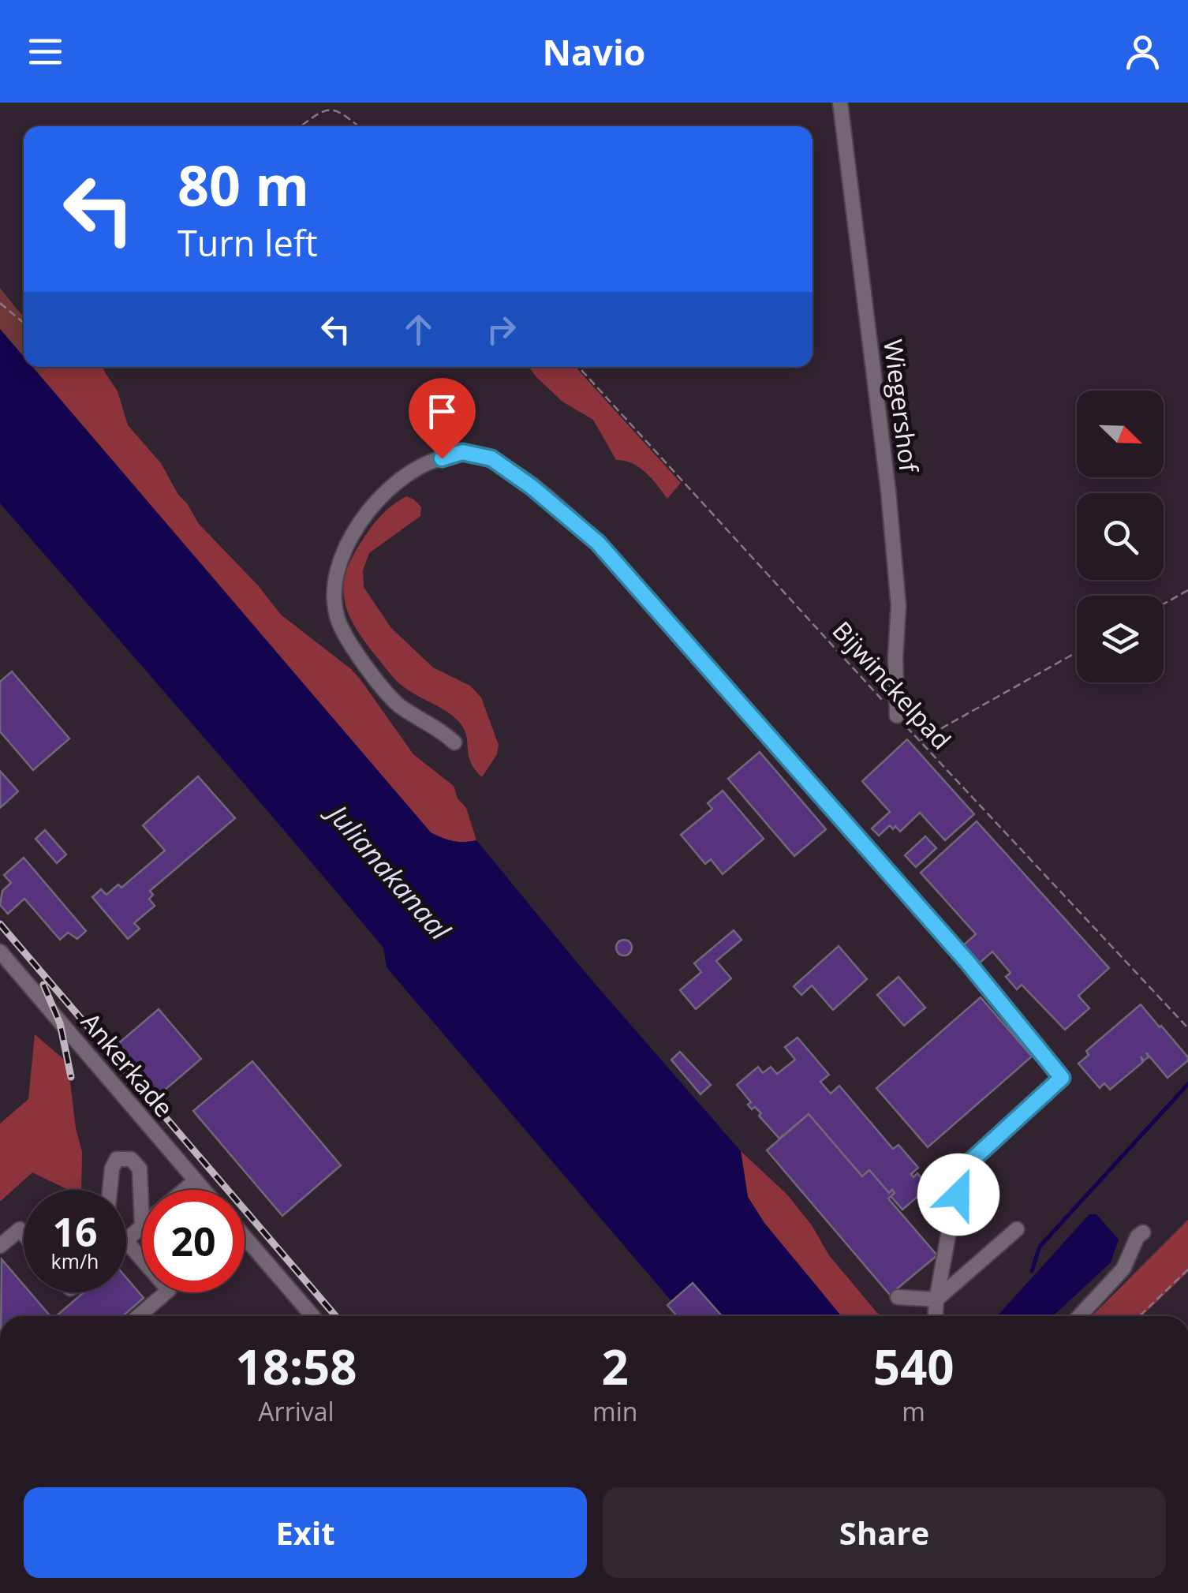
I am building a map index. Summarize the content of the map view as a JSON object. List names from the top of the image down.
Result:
{
  "streets": {
    "street": ["Wiegershof", "Ankerkade"],
    "path": ["Bijwinckelpad"]
  },
  "crossings": [
    ["Wiegershof", "Bijwinckelpad"]
  ],
  "water": ["Julianakanaal"],
  "north": "bottom right",
  "page": {
    "header": "Navio",
    "turn": ["80 m", "Turn left"],
    "speed": "16 km/h",
    "limit": "20",
    "eta": [
      "18:58",
      "Arrival",
      "2",
      "min",
      "540",
      "m"
    ],
    "buttons": ["Exit", "Share"]
  }
}
